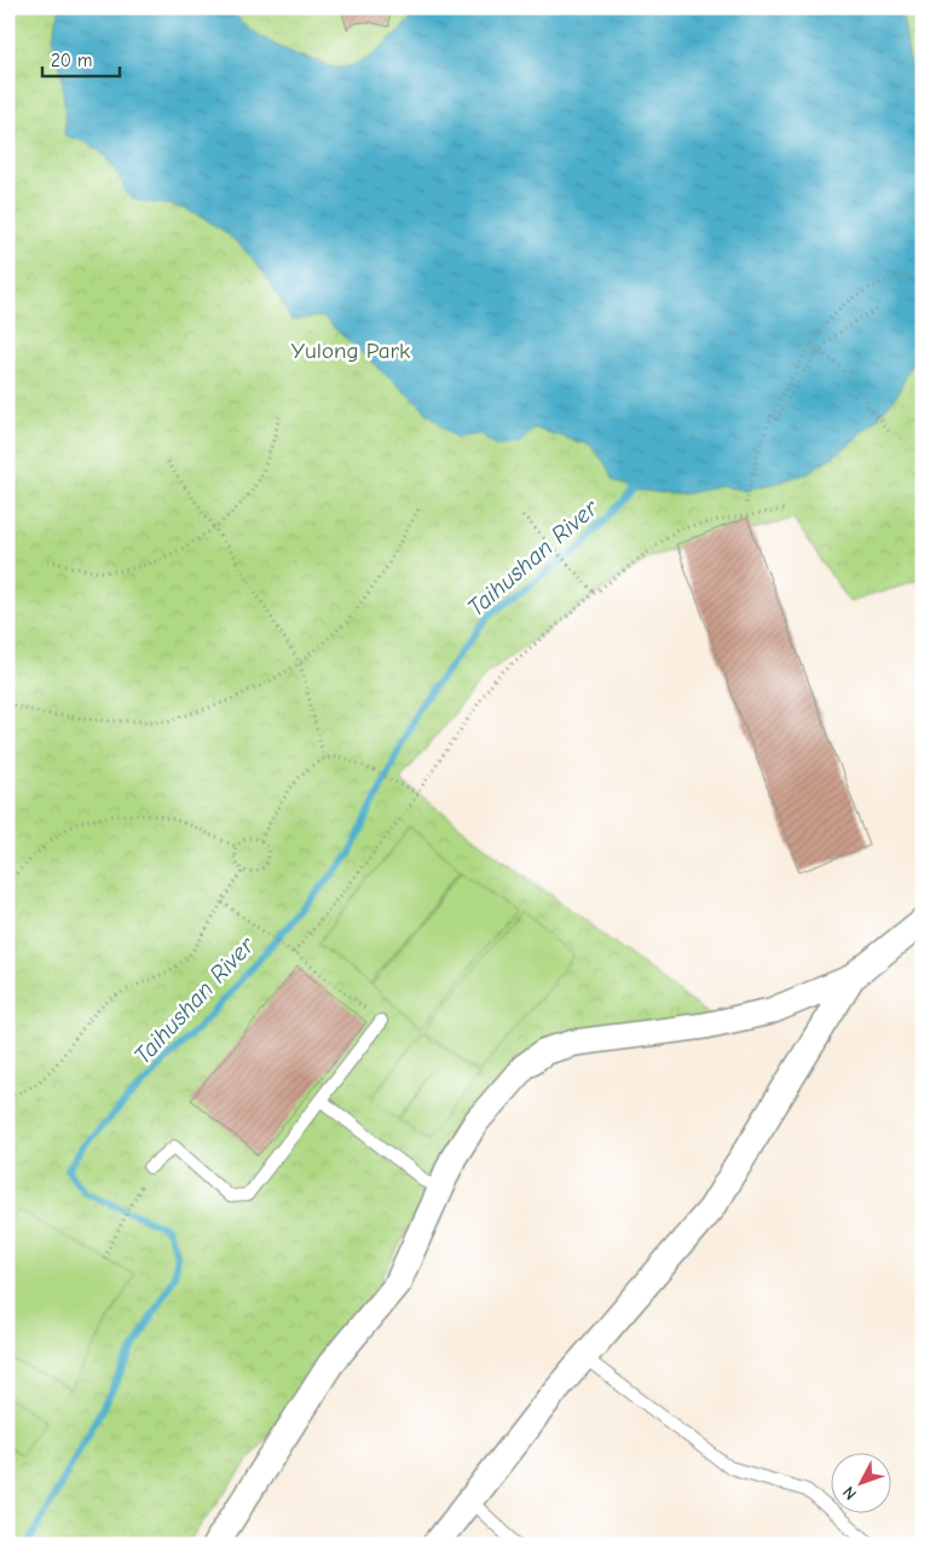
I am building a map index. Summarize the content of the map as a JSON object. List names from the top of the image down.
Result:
{
  "water": ["Taihushan River"],
  "parks": ["Yulong Park"],
  "scale_bar": "20 m",
  "north": "bottom left"
}
